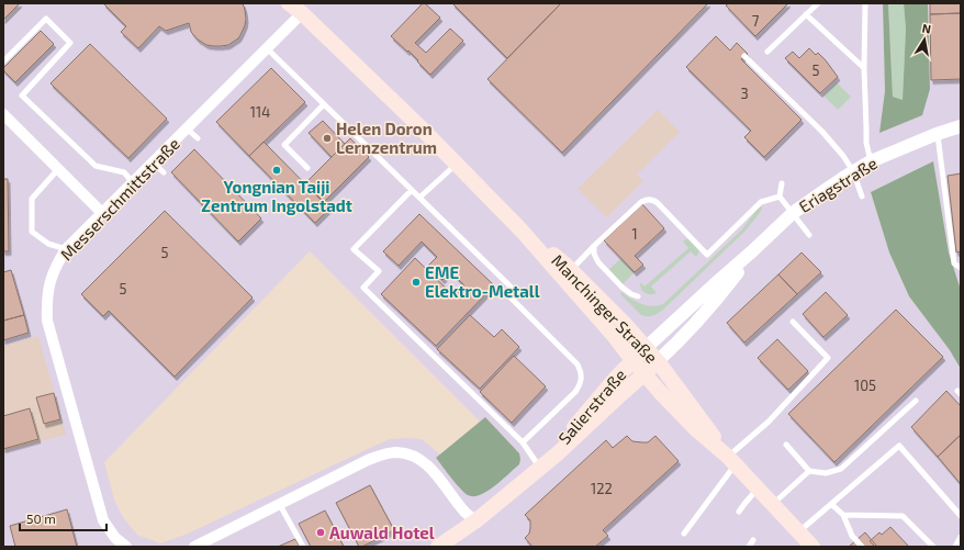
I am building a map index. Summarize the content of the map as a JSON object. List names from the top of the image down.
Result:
{
  "streets": {
    "main road": ["Eriagstraße", "Manchinger Straße", "Salierstraße"],
    "street": ["Messerschmittstraße"]
  },
  "crossings": [
    ["Eriagstraße", "Manchinger Straße"],
    ["Eriagstraße", "Salierstraße"],
    ["Messerschmittstraße", "Manchinger Straße"],
    ["Manchinger Straße", "Salierstraße"]
  ],
  "places": [
    "Helen Doron Lernzentrum",
    "Yongnian Taiji Zentrum Ingolstadt",
    "EME Elektro-Metall",
    "Auwald Hotel"
  ],
  "house_numbers": [
    "7",
    "5",
    "3",
    "114",
    "1",
    "5",
    "5",
    "105",
    "122"
  ],
  "scale_bar": "50 m",
  "north": "top"
}
